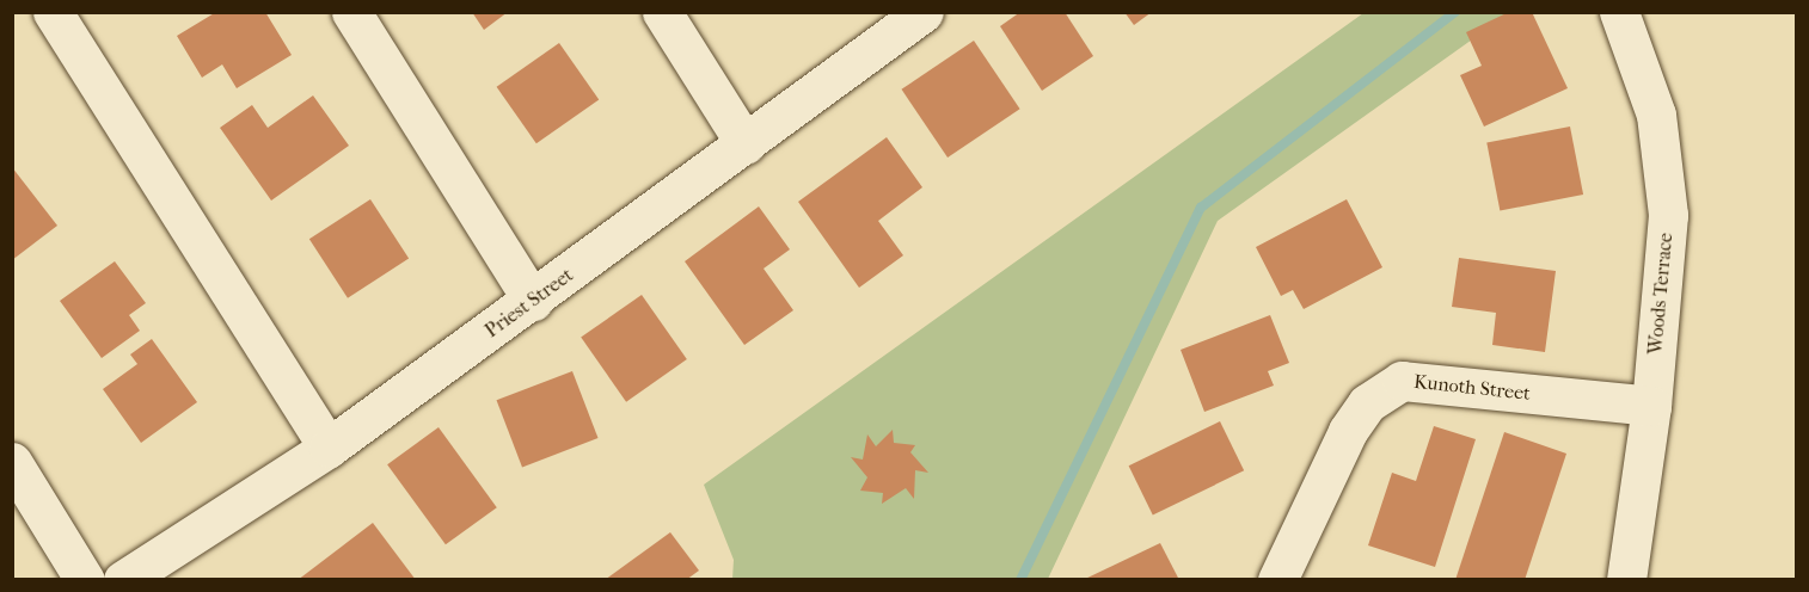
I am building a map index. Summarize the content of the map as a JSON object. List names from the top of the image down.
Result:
{
  "streets": {
    "street": ["Woods Terrace", "Priest Street", "Kunoth Street"]
  },
  "crossings": [
    ["Woods Terrace", "Kunoth Street"]
  ]
}
